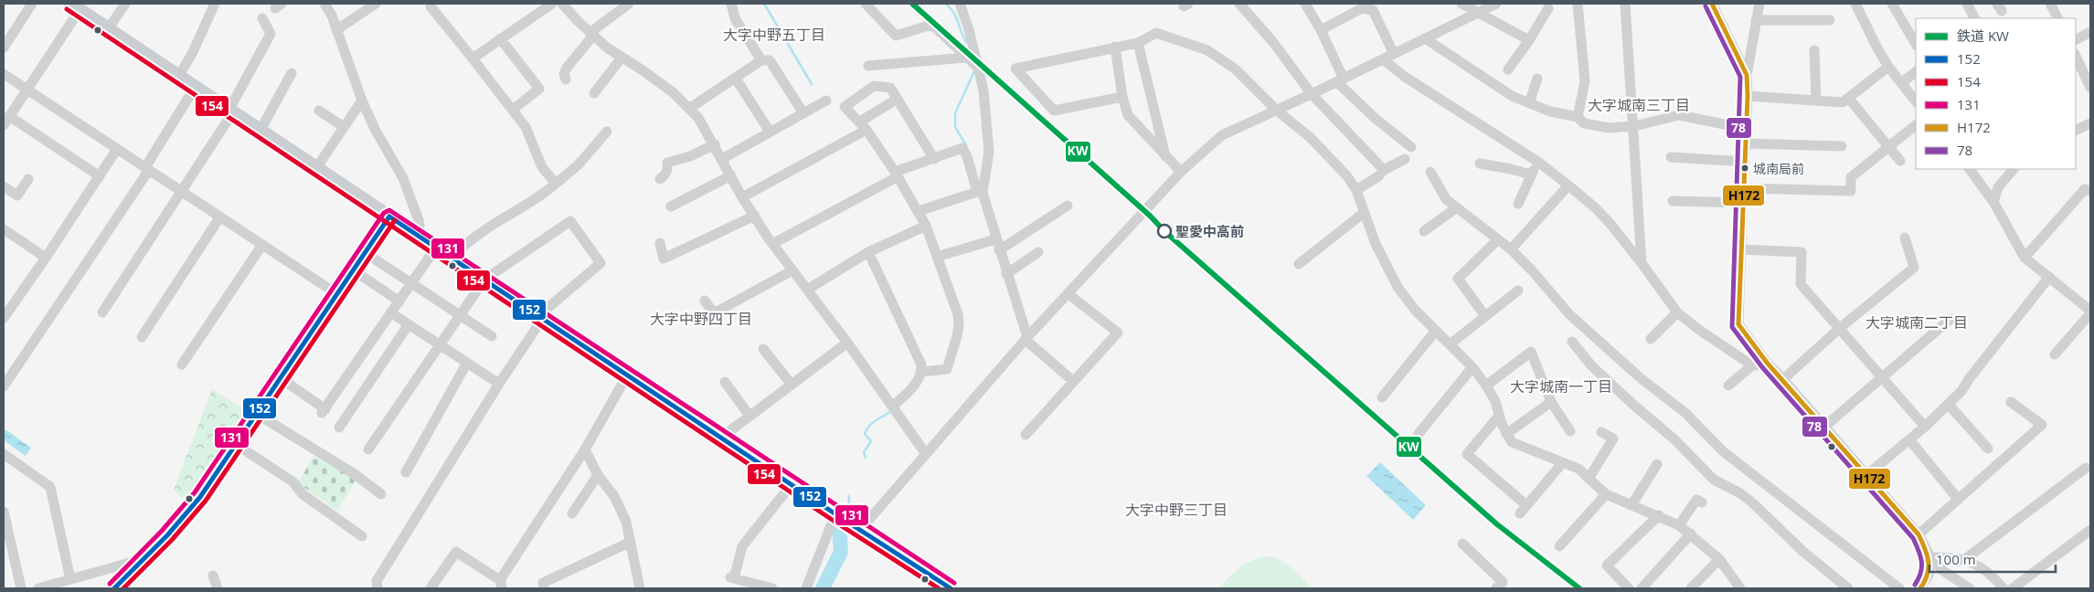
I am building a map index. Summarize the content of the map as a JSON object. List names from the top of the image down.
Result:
{
  "districts": [
    "大字中野五丁目",
    "大字城南三丁目",
    "大字中野四丁目",
    "大字城南二丁目",
    "大字城南一丁目",
    "大字中野三丁目"
  ],
  "places": ["城南局前", "聖愛中高前"],
  "lines": [
    "rail line KW",
    "transit line H172",
    "transit line 78",
    "transit line 154",
    "transit line 131",
    "transit line 152"
  ],
  "legend": [
    "鉄道 KW",
    "152",
    "154",
    "131",
    "H172",
    "78"
  ],
  "scale_bar": "100 m"
}
